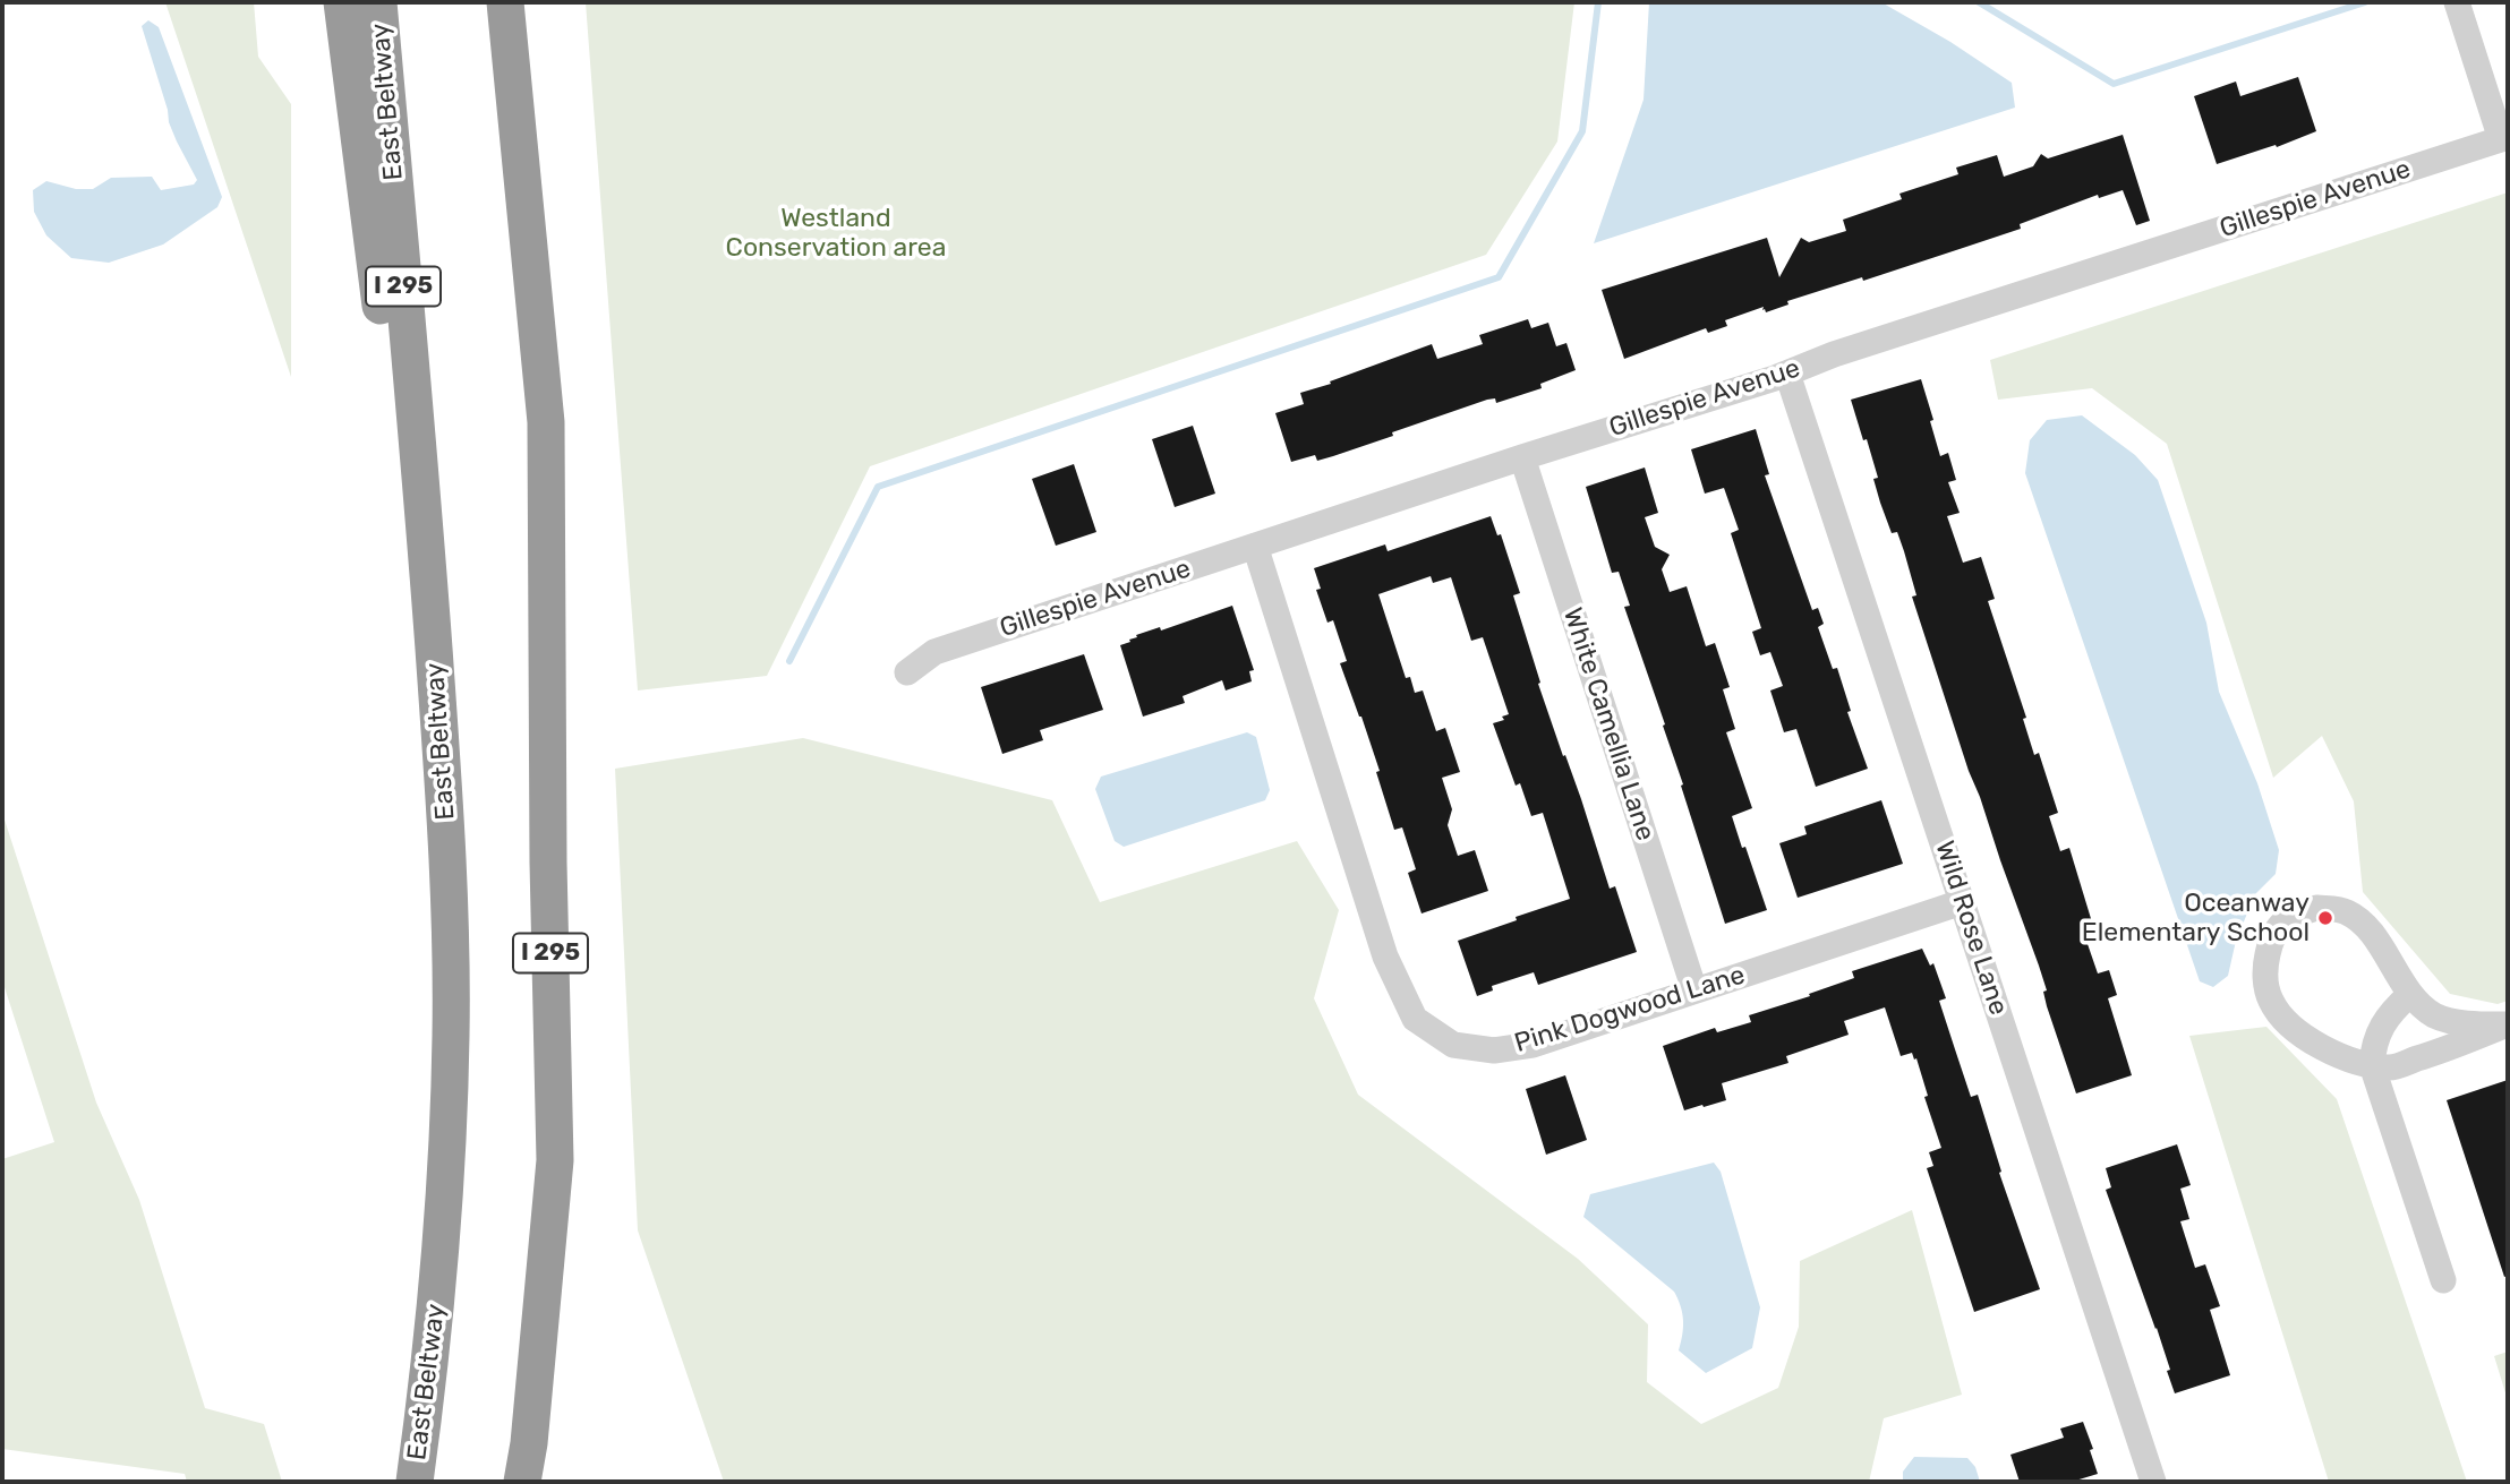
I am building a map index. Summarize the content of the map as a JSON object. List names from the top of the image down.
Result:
{
  "streets": {
    "highway": ["East Beltway", "I 295"],
    "street": [
      "Gillespie Avenue",
      "White Camellia Lane",
      "Wild Rose Lane",
      "Pink Dogwood Lane"
    ]
  },
  "crossings": [
    ["Gillespie Avenue", "White Camellia Lane"],
    ["Gillespie Avenue", "Wild Rose Lane"],
    ["Gillespie Avenue", "Pink Dogwood Lane"],
    ["White Camellia Lane", "Pink Dogwood Lane"],
    ["Wild Rose Lane", "Pink Dogwood Lane"]
  ],
  "parks": ["Westland Conservation area"],
  "places": ["Oceanway Elementary School"]
}
